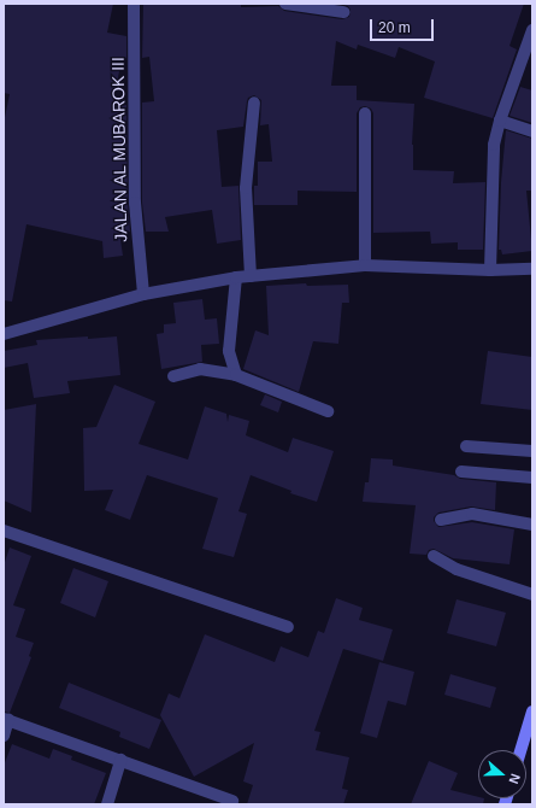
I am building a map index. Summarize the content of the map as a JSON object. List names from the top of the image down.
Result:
{
  "streets": {
    "street": ["JALAN AL MUBAROK III"]
  },
  "scale_bar": "20 m",
  "north": "right"
}
